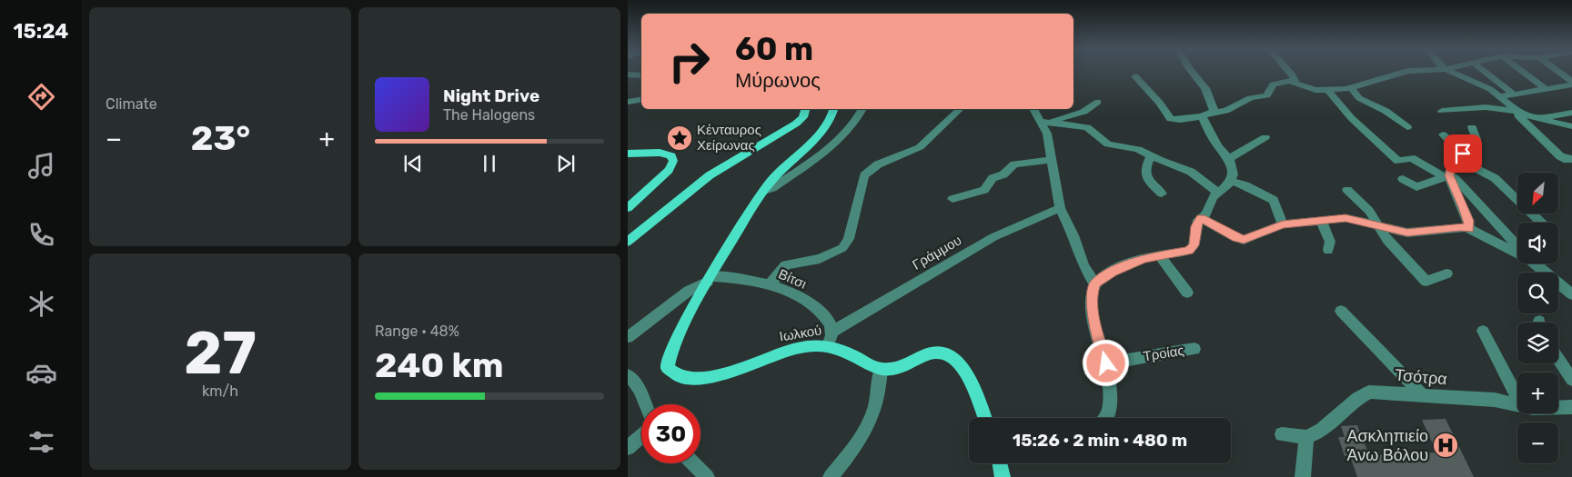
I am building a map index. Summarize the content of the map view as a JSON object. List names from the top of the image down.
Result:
{
  "streets": {
    "main road": ["Ιωλκού"],
    "street": [
      "Γράμμου",
      "Βίτσι",
      "Τροίας",
      "Τσότρα"
    ]
  },
  "crossings": [
    ["Γράμμου", "Βίτσι"],
    ["Βίτσι", "Ιωλκού"]
  ],
  "places": {
    "place": ["Κένταυρος Χείρωνας"],
    "hospital": ["Ασκληπιείο Άνω Βόλου"]
  },
  "north": "bottom left",
  "page": {
    "tabs": "15:24",
    "tile": [
      "Climate",
      ["27", "km/h"],
      ["Range · 48%", "240 km"]
    ],
    "turn": ["60 m", "Μύρωνος"],
    "song": ["Night Drive", "The Halogens"],
    "heat": ["−", "23°", "+"],
    "map_buttons": ["+", "−"],
    "limit": "30",
    "trip": "15:26 · 2 min · 480 m"
  }
}
